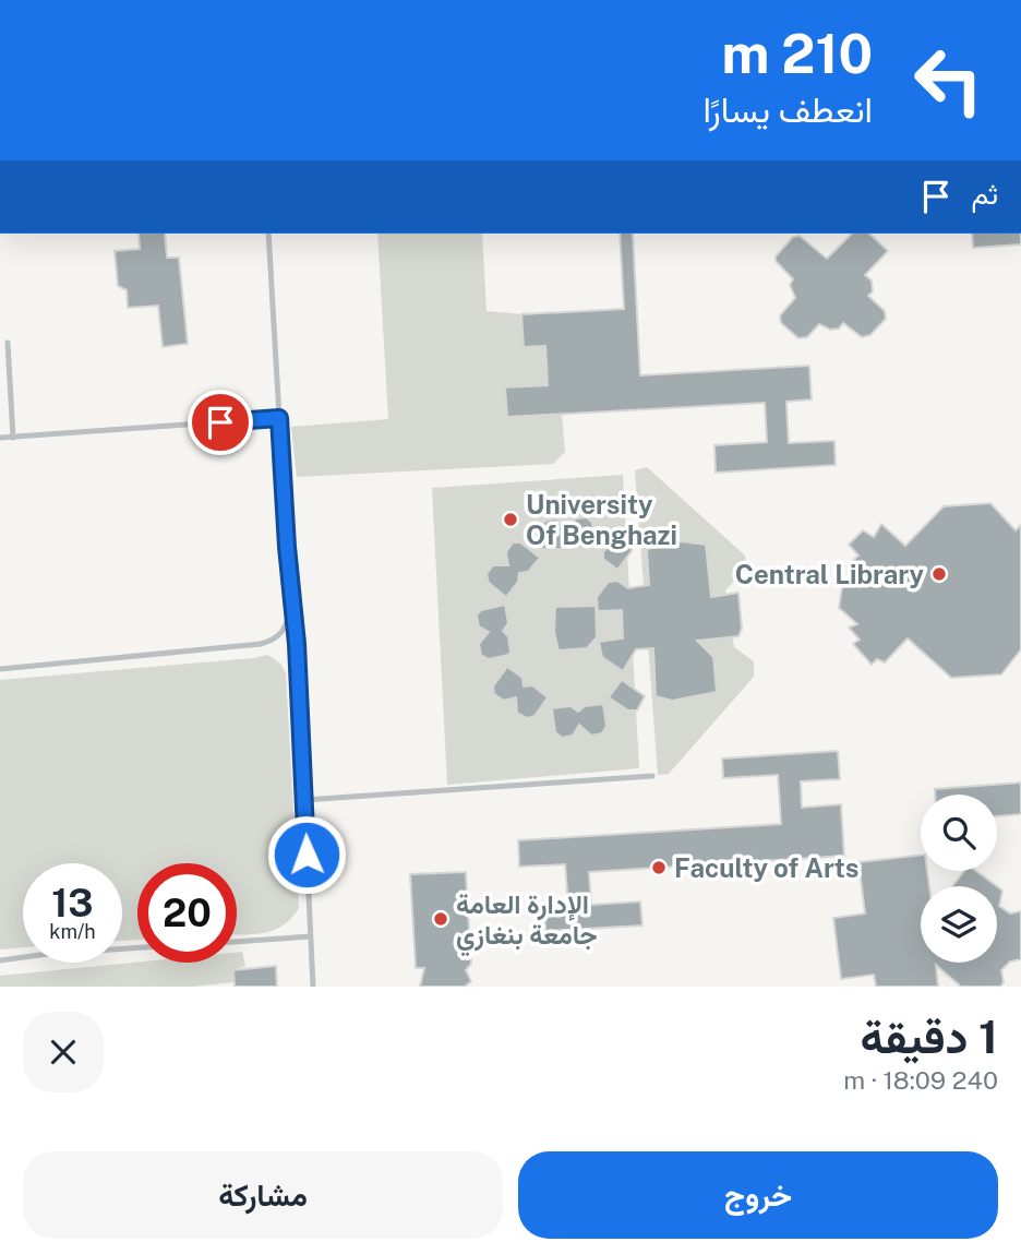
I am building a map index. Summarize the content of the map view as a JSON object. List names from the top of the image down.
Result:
{
  "places": [
    "University Of Benghazi",
    "Central Library",
    "Faculty of Arts",
    "الإدارة العامة جامعة بنغازي"
  ],
  "page": {
    "turn": ["210 m", "انعطف يسارًا"],
    "then": "ثم",
    "speed": "13 km/h",
    "limit": "20",
    "heading": ["1 دقيقة", "240 m · 18:09"],
    "buttons": ["خروج", "مشاركة"]
  }
}
